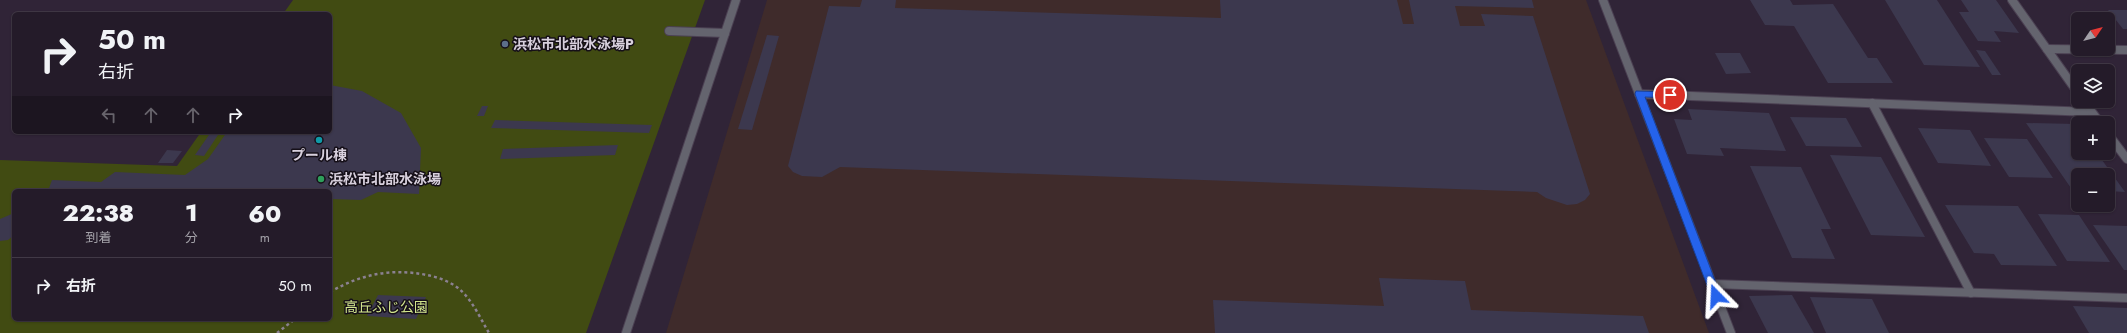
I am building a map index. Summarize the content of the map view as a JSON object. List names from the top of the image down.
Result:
{
  "parks": ["高丘ふじ公園"],
  "places": ["浜松市北部水泳場P", "プール棟", "浜松市北部水泳場"],
  "north": "top right",
  "page": {
    "map_buttons": ["+", "−"],
    "turn": ["50 m", "右折"],
    "eta": [
      "22:38",
      "到着",
      "1",
      "分",
      "60",
      "m"
    ],
    "list": [
      {
        "name": "右折",
        "value": "50 m"
      }
    ]
  }
}
